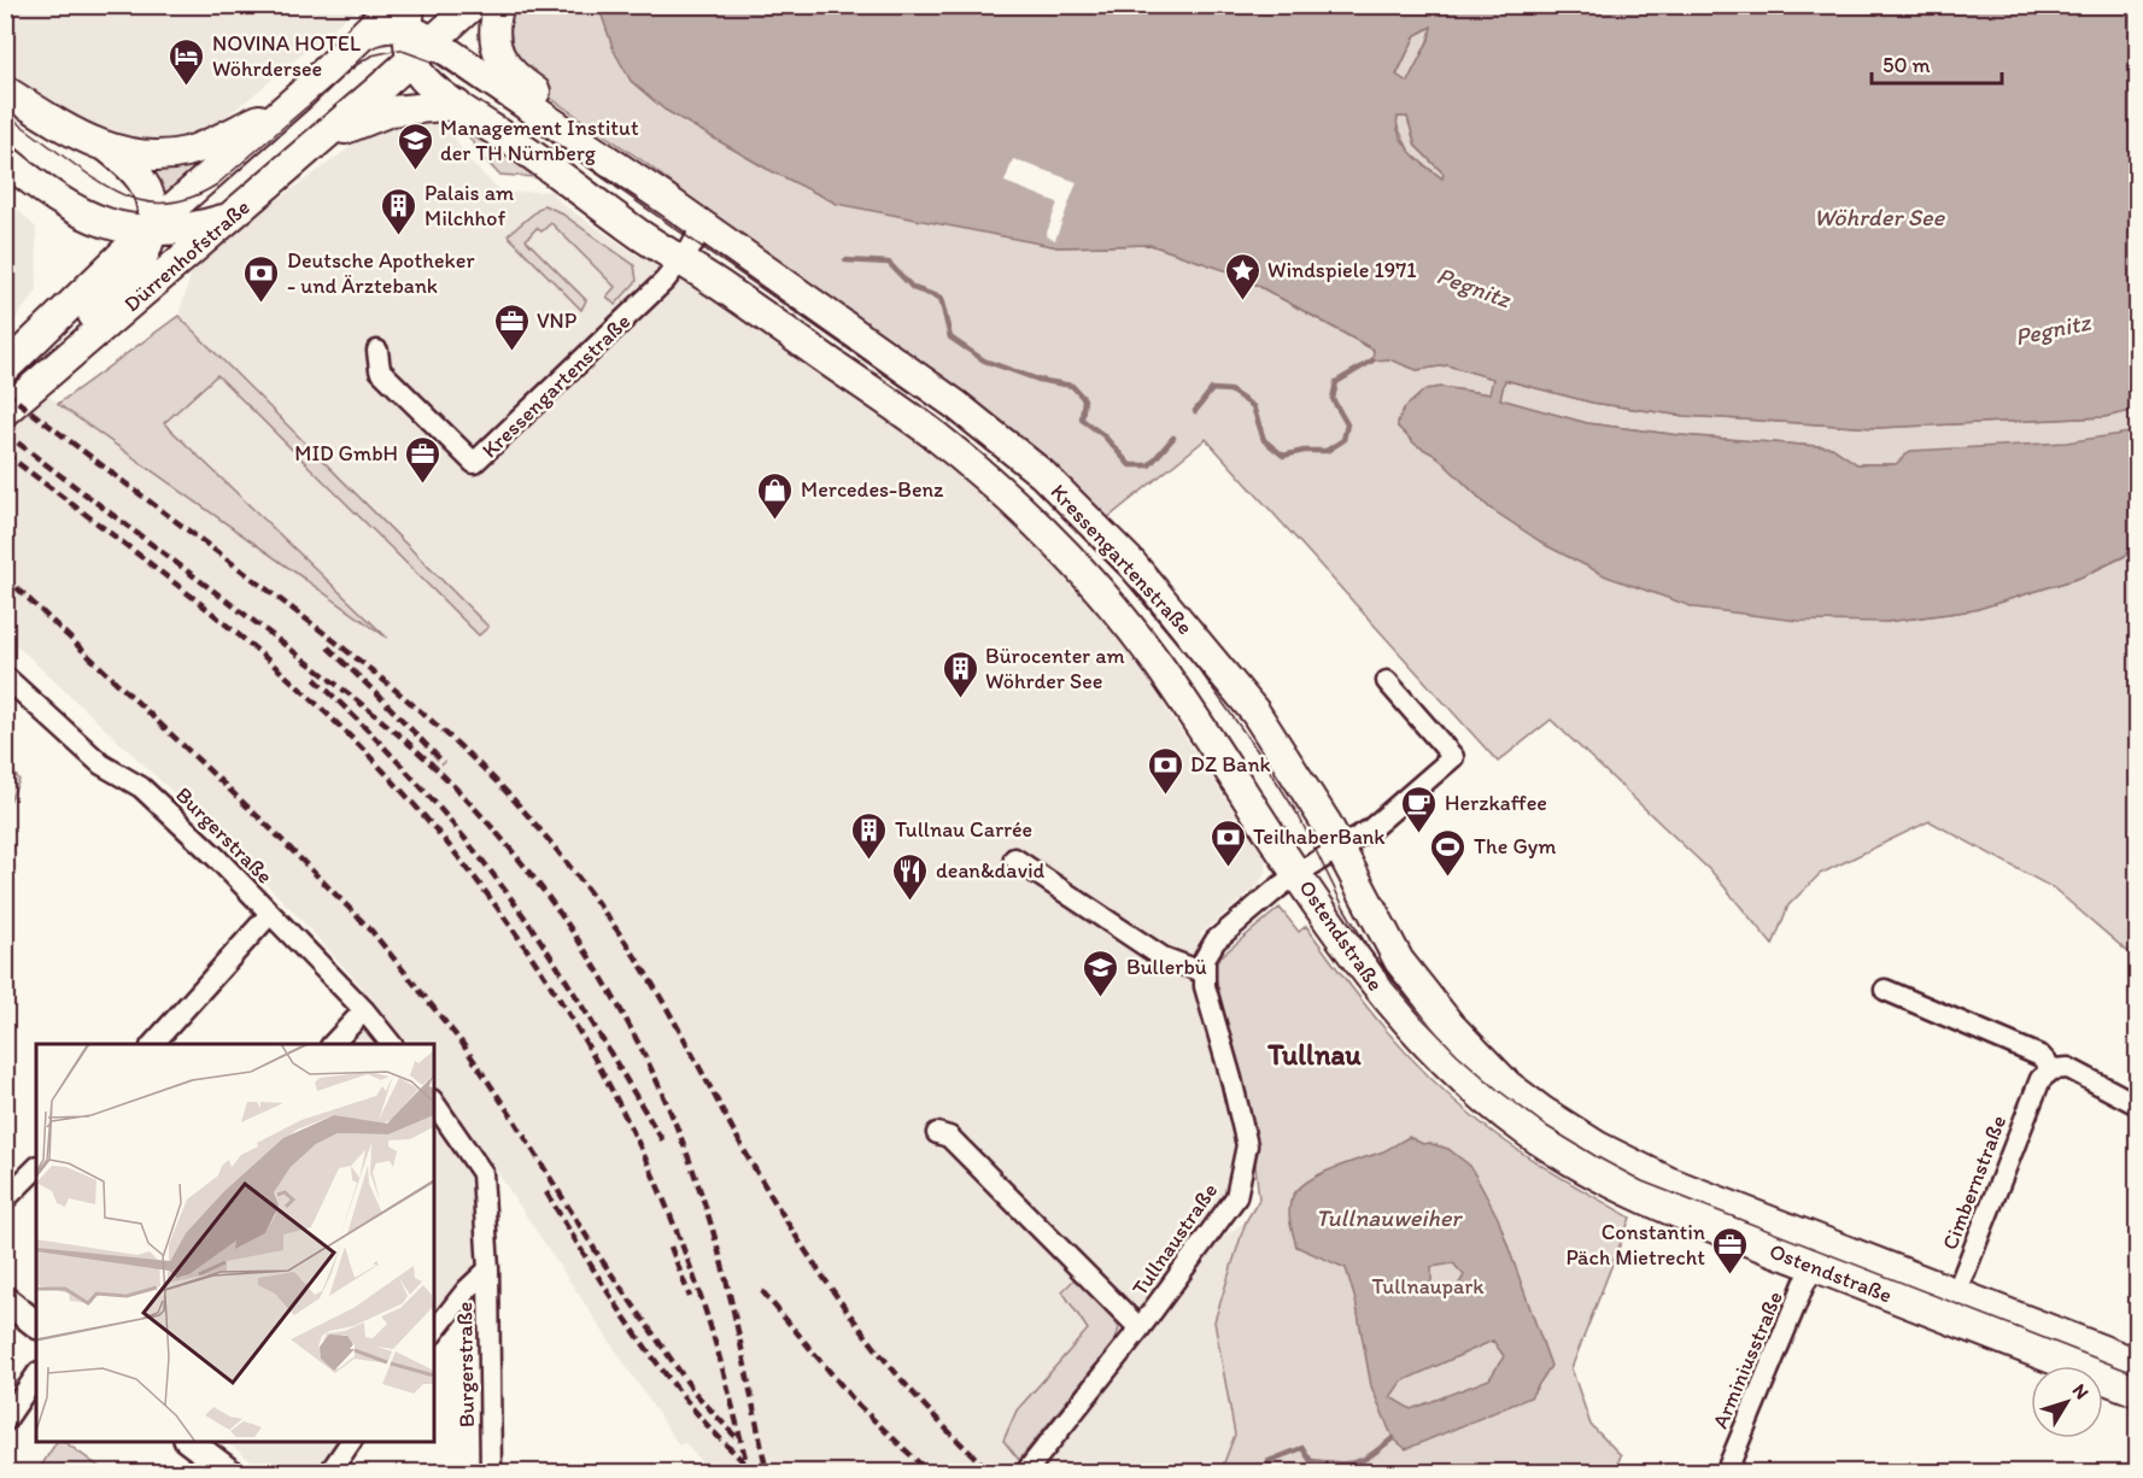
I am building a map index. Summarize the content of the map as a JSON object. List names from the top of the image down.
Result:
{
  "streets": {
    "main road": ["Dürrenhofstraße", "Kressengartenstraße", "Ostendstraße"],
    "street": [
      "Burgerstraße",
      "Cimbernstraße",
      "Tullnaustraße",
      "Arminiusstraße"
    ]
  },
  "crossings": [
    ["Dürrenhofstraße", "Kressengartenstraße"],
    ["Kressengartenstraße", "Ostendstraße"],
    ["Kressengartenstraße", "Tullnaustraße"],
    ["Ostendstraße", "Cimbernstraße"],
    ["Ostendstraße", "Tullnaustraße"],
    ["Ostendstraße", "Arminiusstraße"]
  ],
  "districts": ["Tullnau"],
  "water": ["Wöhrder See", "Pegnitz", "Tullnauweiher"],
  "parks": ["Tullnaupark"],
  "places": {
    "hotel": ["NOVINA HOTEL Wöhrdersee"],
    "school or university": ["Management Institut der TH Nürnberg", "Bullerbü"],
    "building": ["Palais am Milchhof", "Bürocenter am Wöhrder See", "Tullnau Carrée"],
    "place": ["Windspiele 1971"],
    "bank": ["Deutsche Apotheker - und Ärztebank", "DZ Bank", "TeilhaberBank"],
    "office": ["VNP", "MID GmbH", "Constantin Päch Mietrecht"],
    "shop": ["Mercedes-Benz"],
    "cafe": ["Herzkaffee"],
    "sports": ["The Gym"],
    "restaurant": ["dean&david"]
  },
  "scale_bar": "50 m",
  "north": "top right"
}
